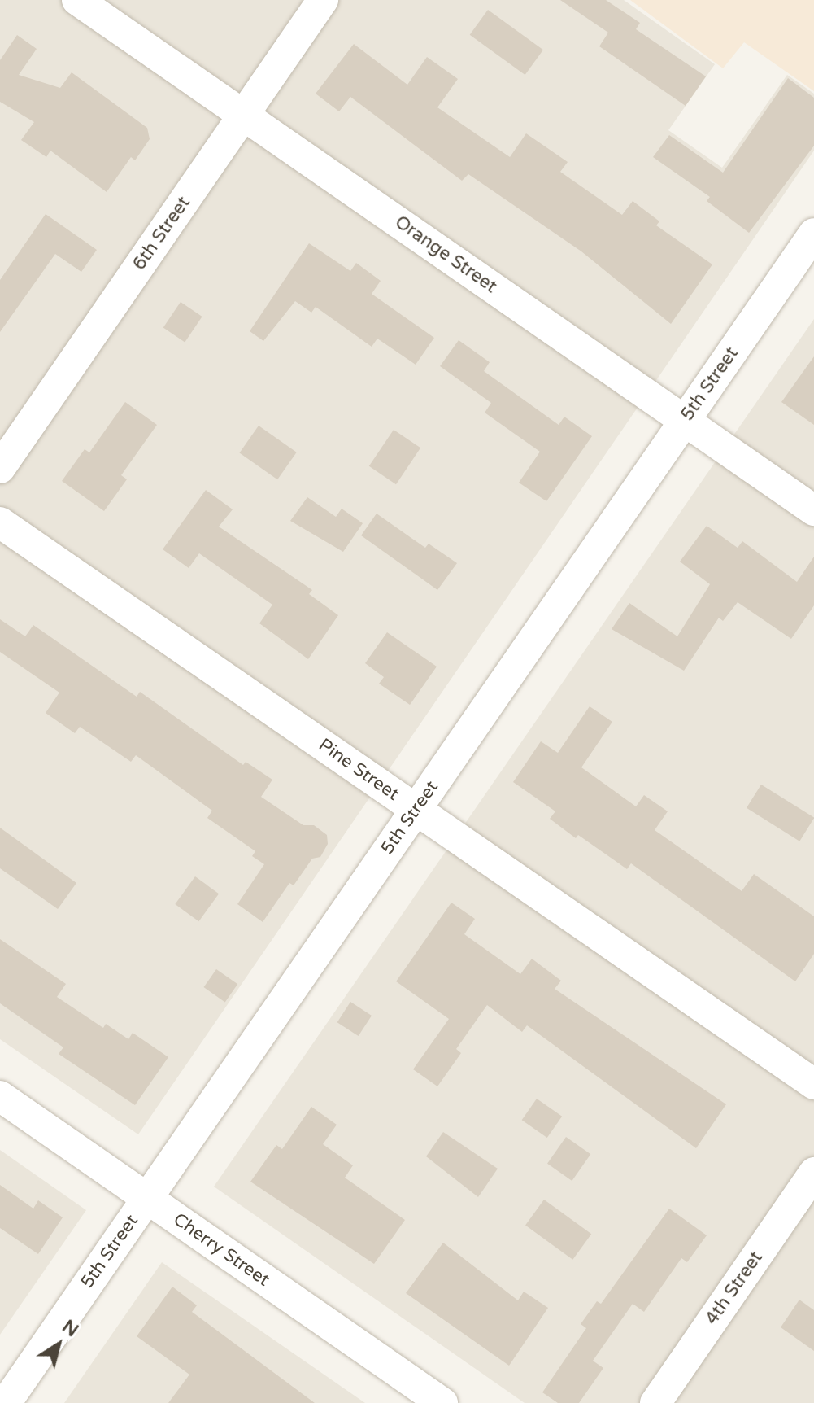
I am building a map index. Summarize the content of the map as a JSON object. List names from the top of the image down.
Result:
{
  "streets": {
    "street": [
      "6th Street",
      "Orange Street",
      "5th Street",
      "Pine Street",
      "Cherry Street",
      "4th Street"
    ]
  },
  "crossings": [
    ["6th Street", "Orange Street"],
    ["Orange Street", "5th Street"],
    ["5th Street", "Pine Street"],
    ["5th Street", "Cherry Street"]
  ],
  "north": "top right"
}
